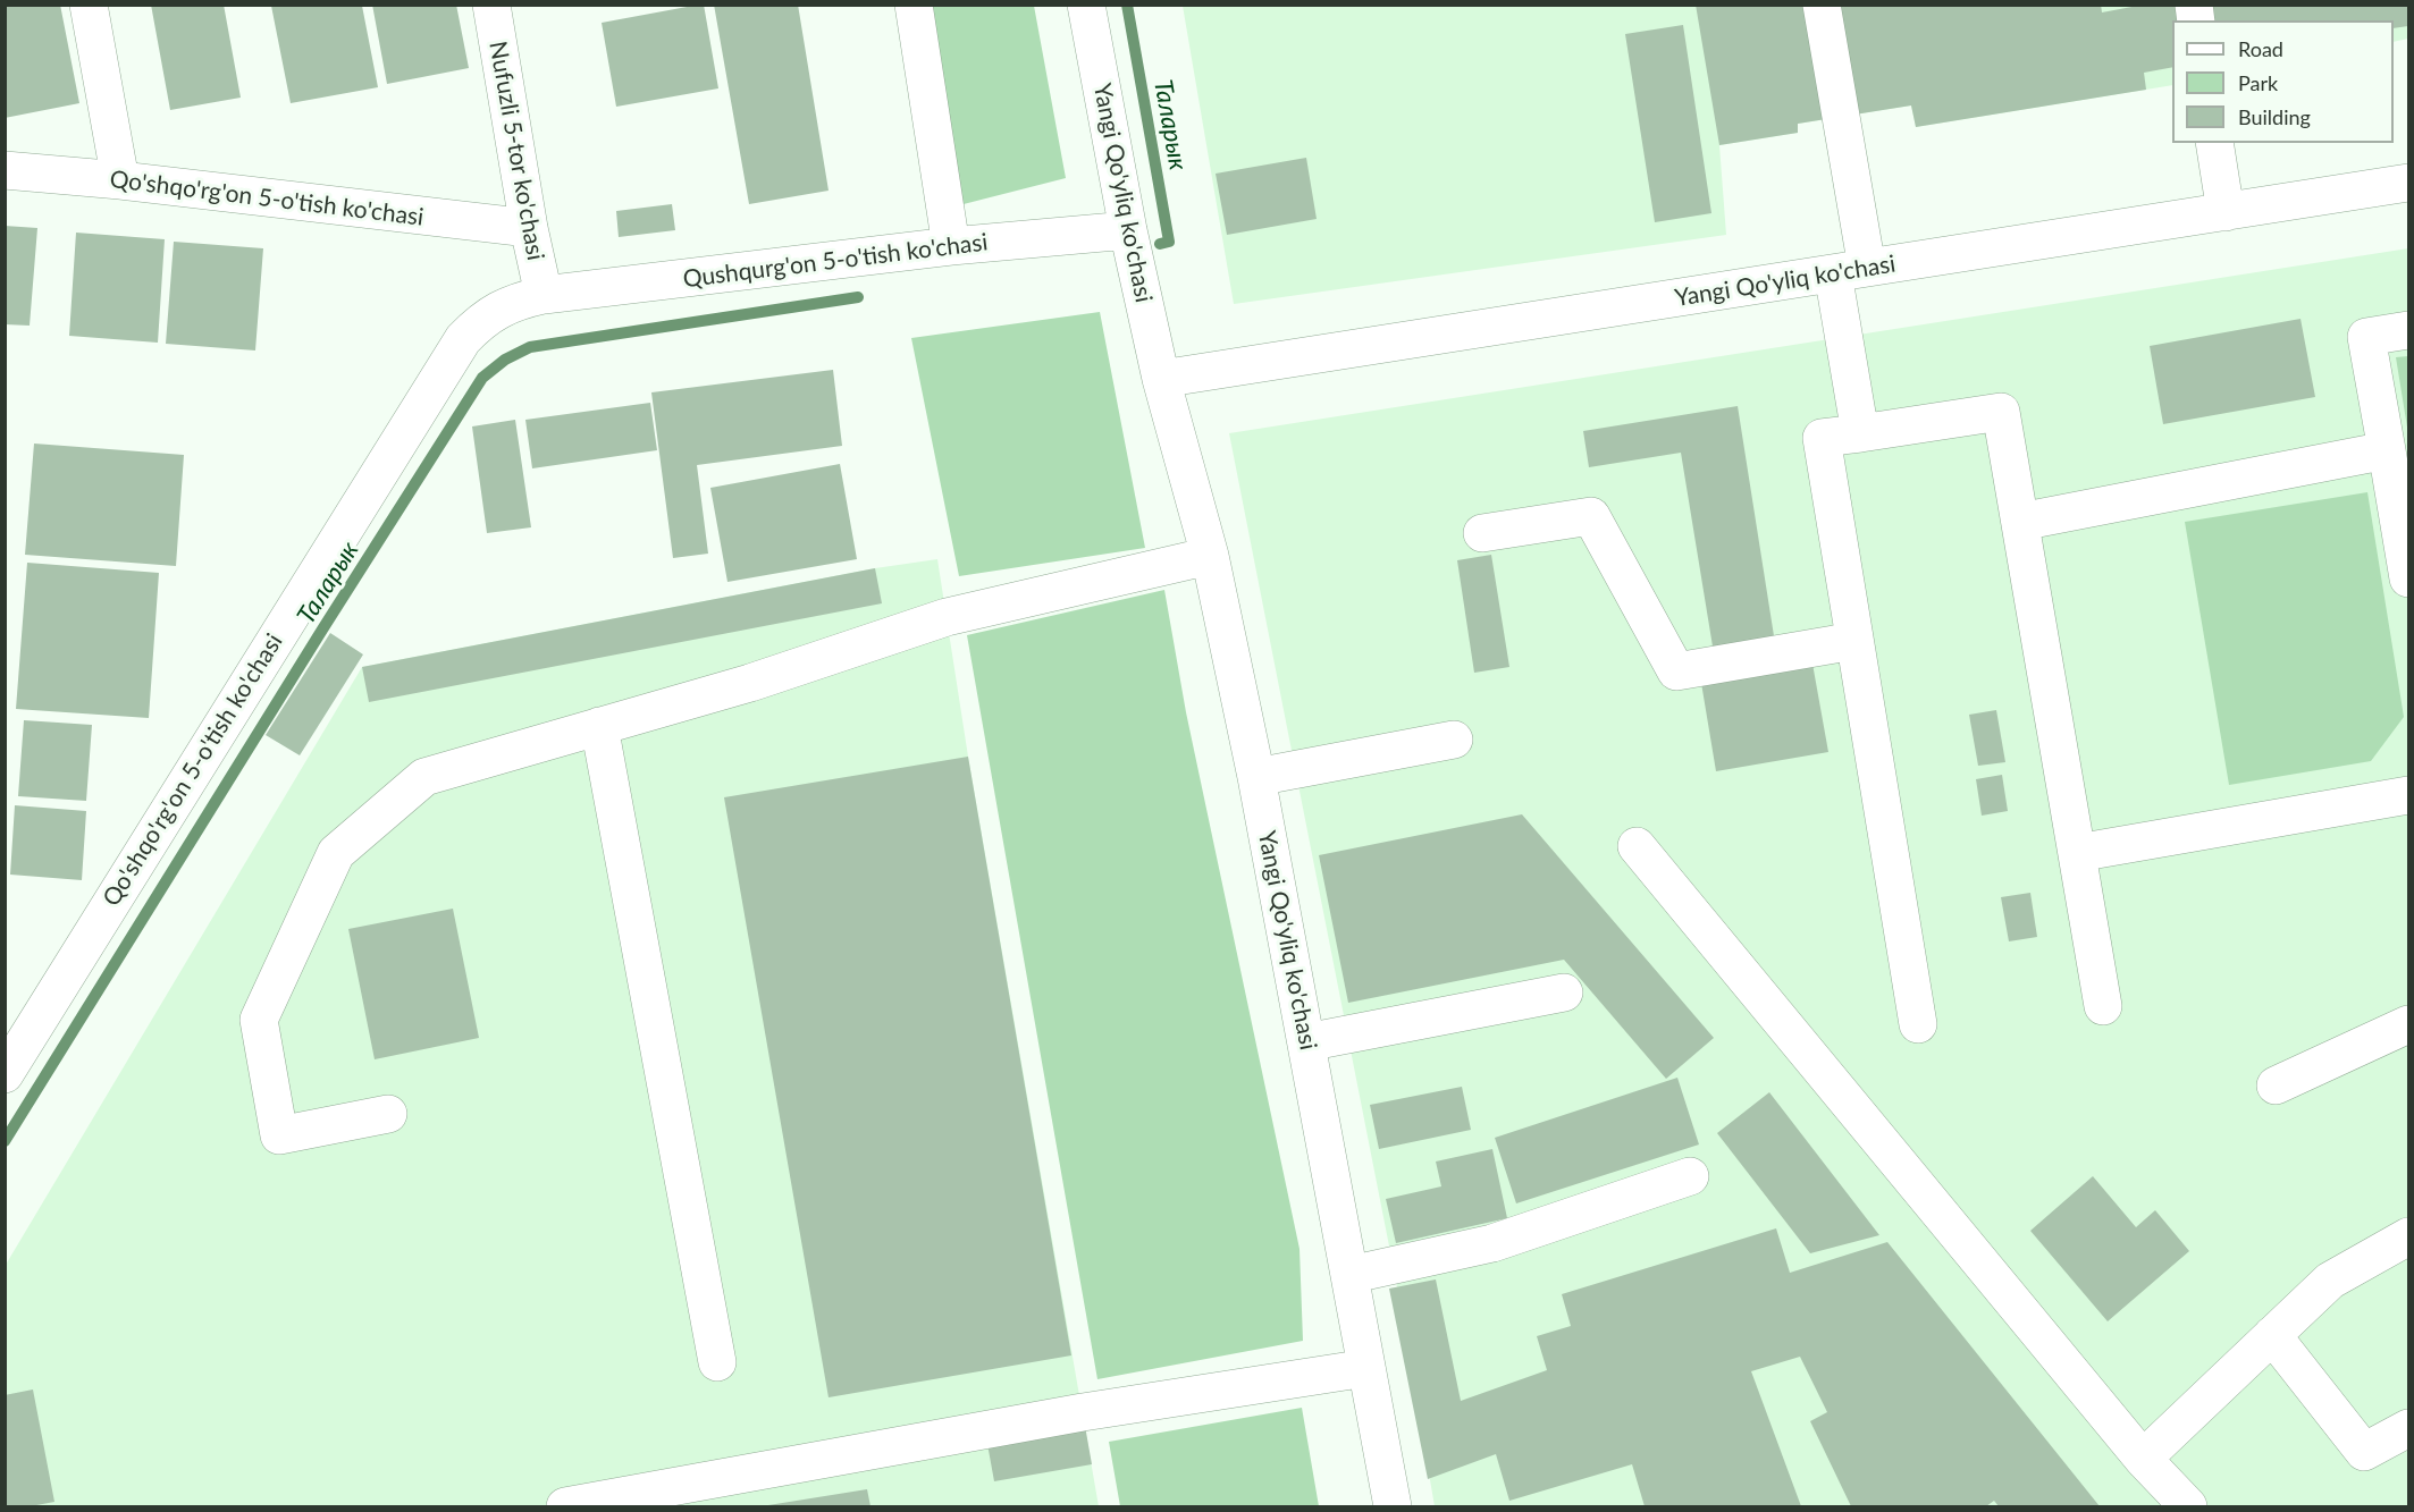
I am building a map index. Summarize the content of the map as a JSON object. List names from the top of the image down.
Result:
{
  "streets": {
    "street": [
      "Nufuzli 5-tor ko'chasi",
      "Yangi Qo'yliq ko'chasi",
      "Qo'shqo'rg'on 5-o'tish ko'chasi",
      "Qushqurg'on 5-o'tish ko'chasi"
    ]
  },
  "crossings": [
    ["Nufuzli 5-tor ko'chasi", "Qo'shqo'rg'on 5-o'tish ko'chasi"],
    ["Nufuzli 5-tor ko'chasi", "Qushqurg'on 5-o'tish ko'chasi"],
    ["Yangi Qo'yliq ko'chasi", "Qushqurg'on 5-o'tish ko'chasi"],
    ["Qo'shqo'rg'on 5-o'tish ko'chasi", "Qushqurg'on 5-o'tish ko'chasi"]
  ],
  "water": ["Таларык"],
  "legend": ["Road", "Park", "Building"]
}
